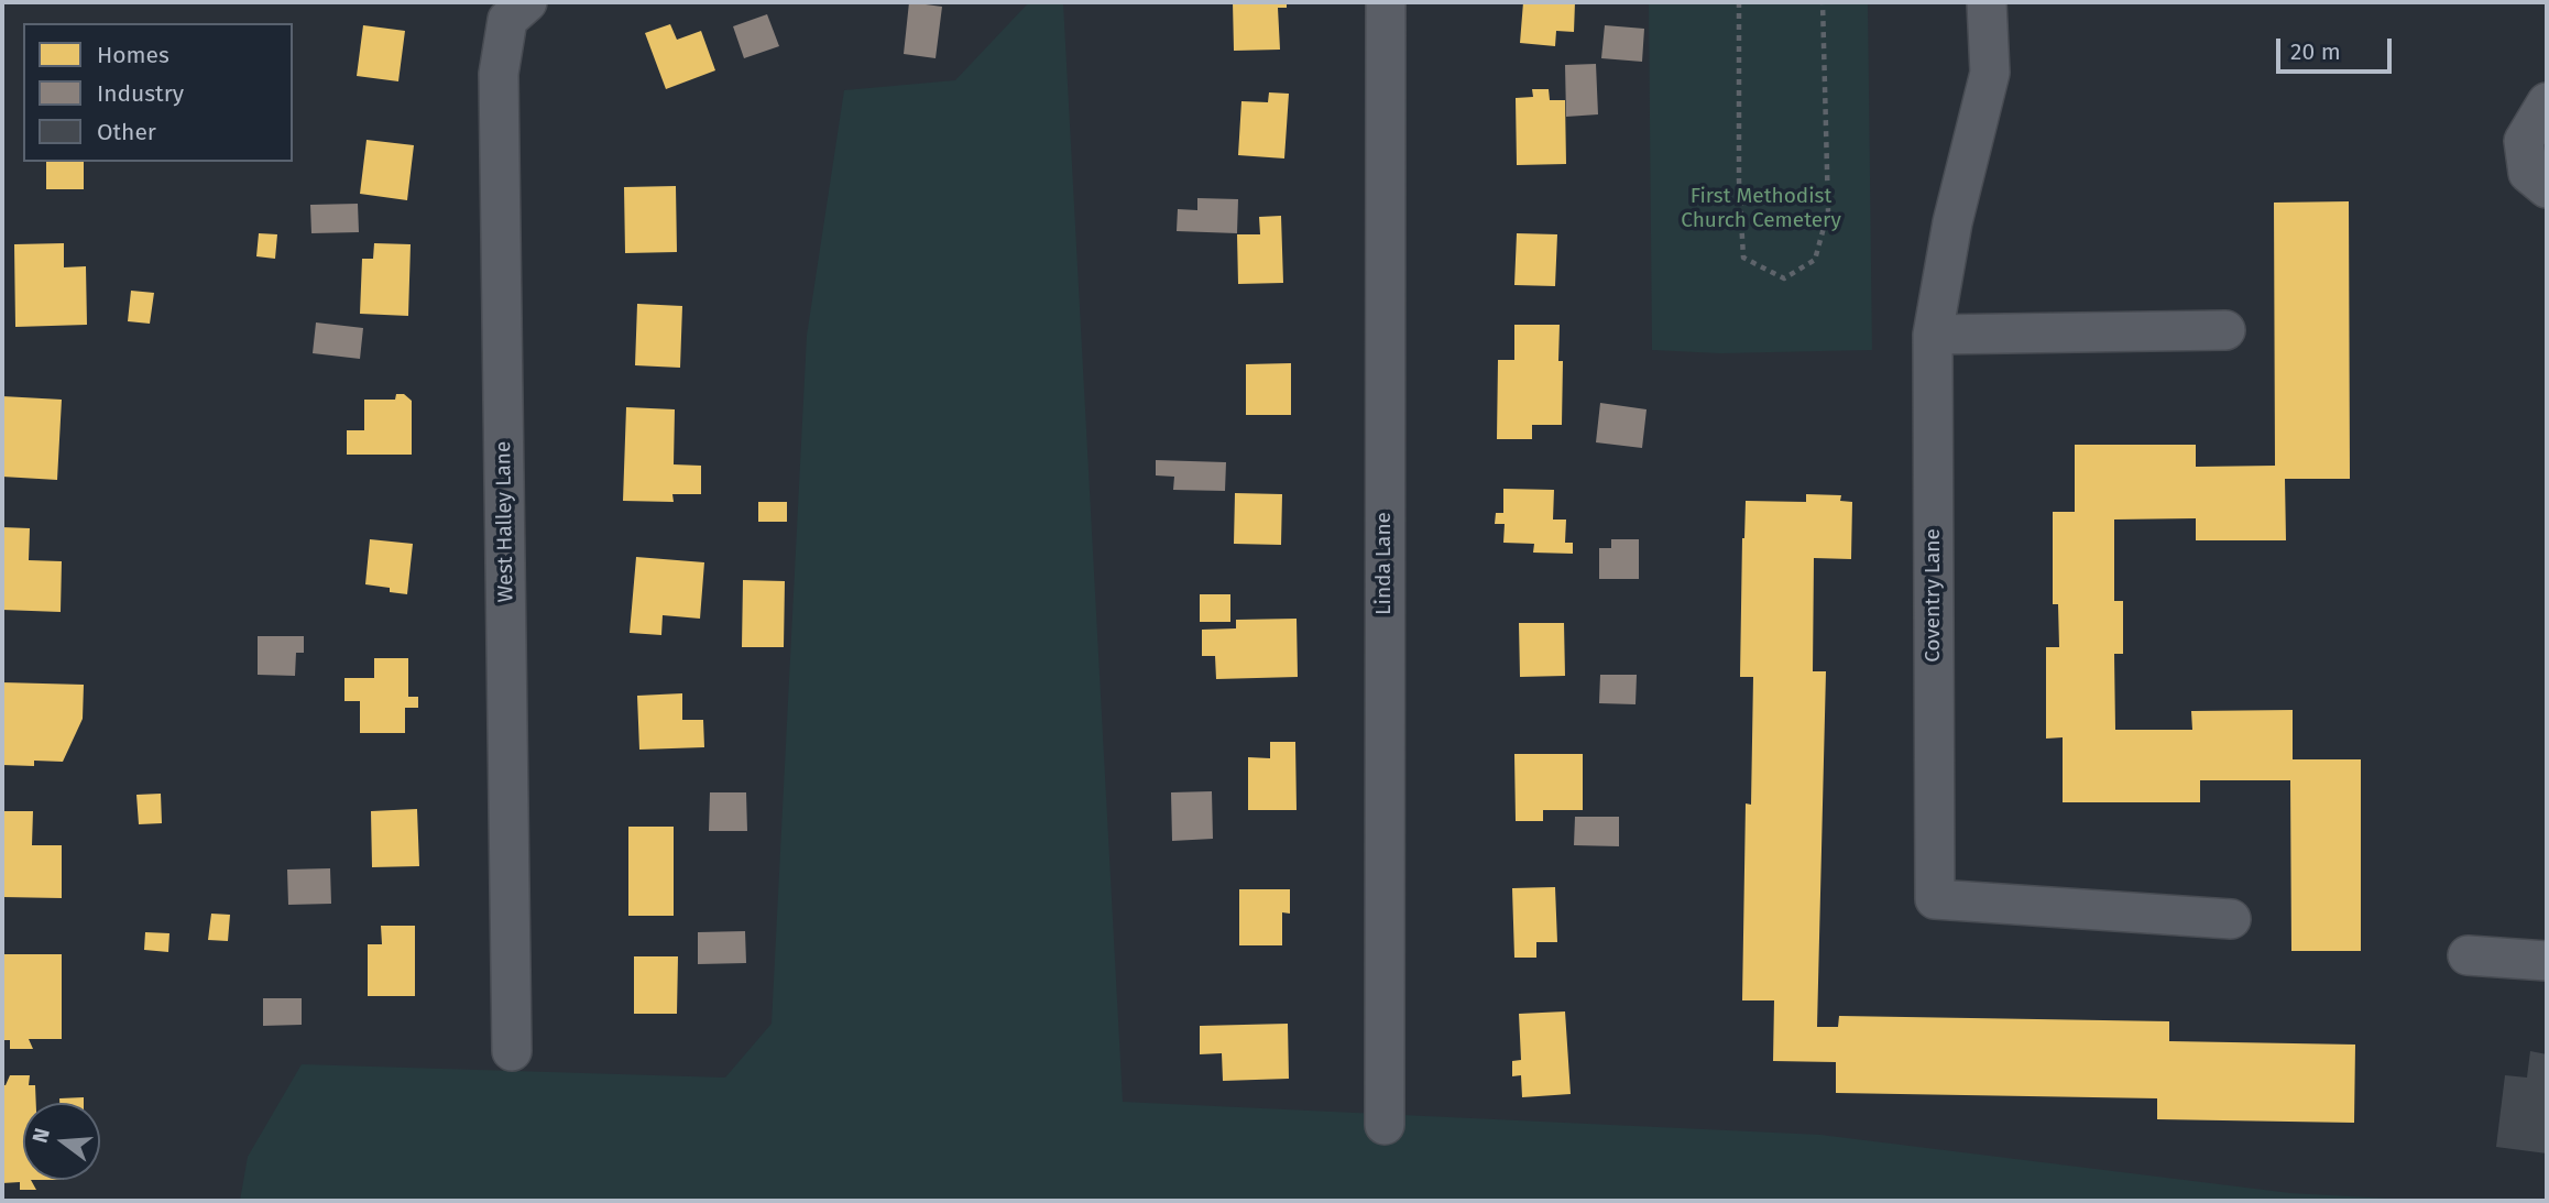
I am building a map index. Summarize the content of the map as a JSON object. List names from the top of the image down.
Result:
{
  "streets": {
    "street": ["West Halley Lane", "Linda Lane", "Coventry Lane"]
  },
  "parks": ["First Methodist Church Cemetery"],
  "legend": ["Homes", "Industry", "Other"],
  "scale_bar": "20 m",
  "north": "left"
}
